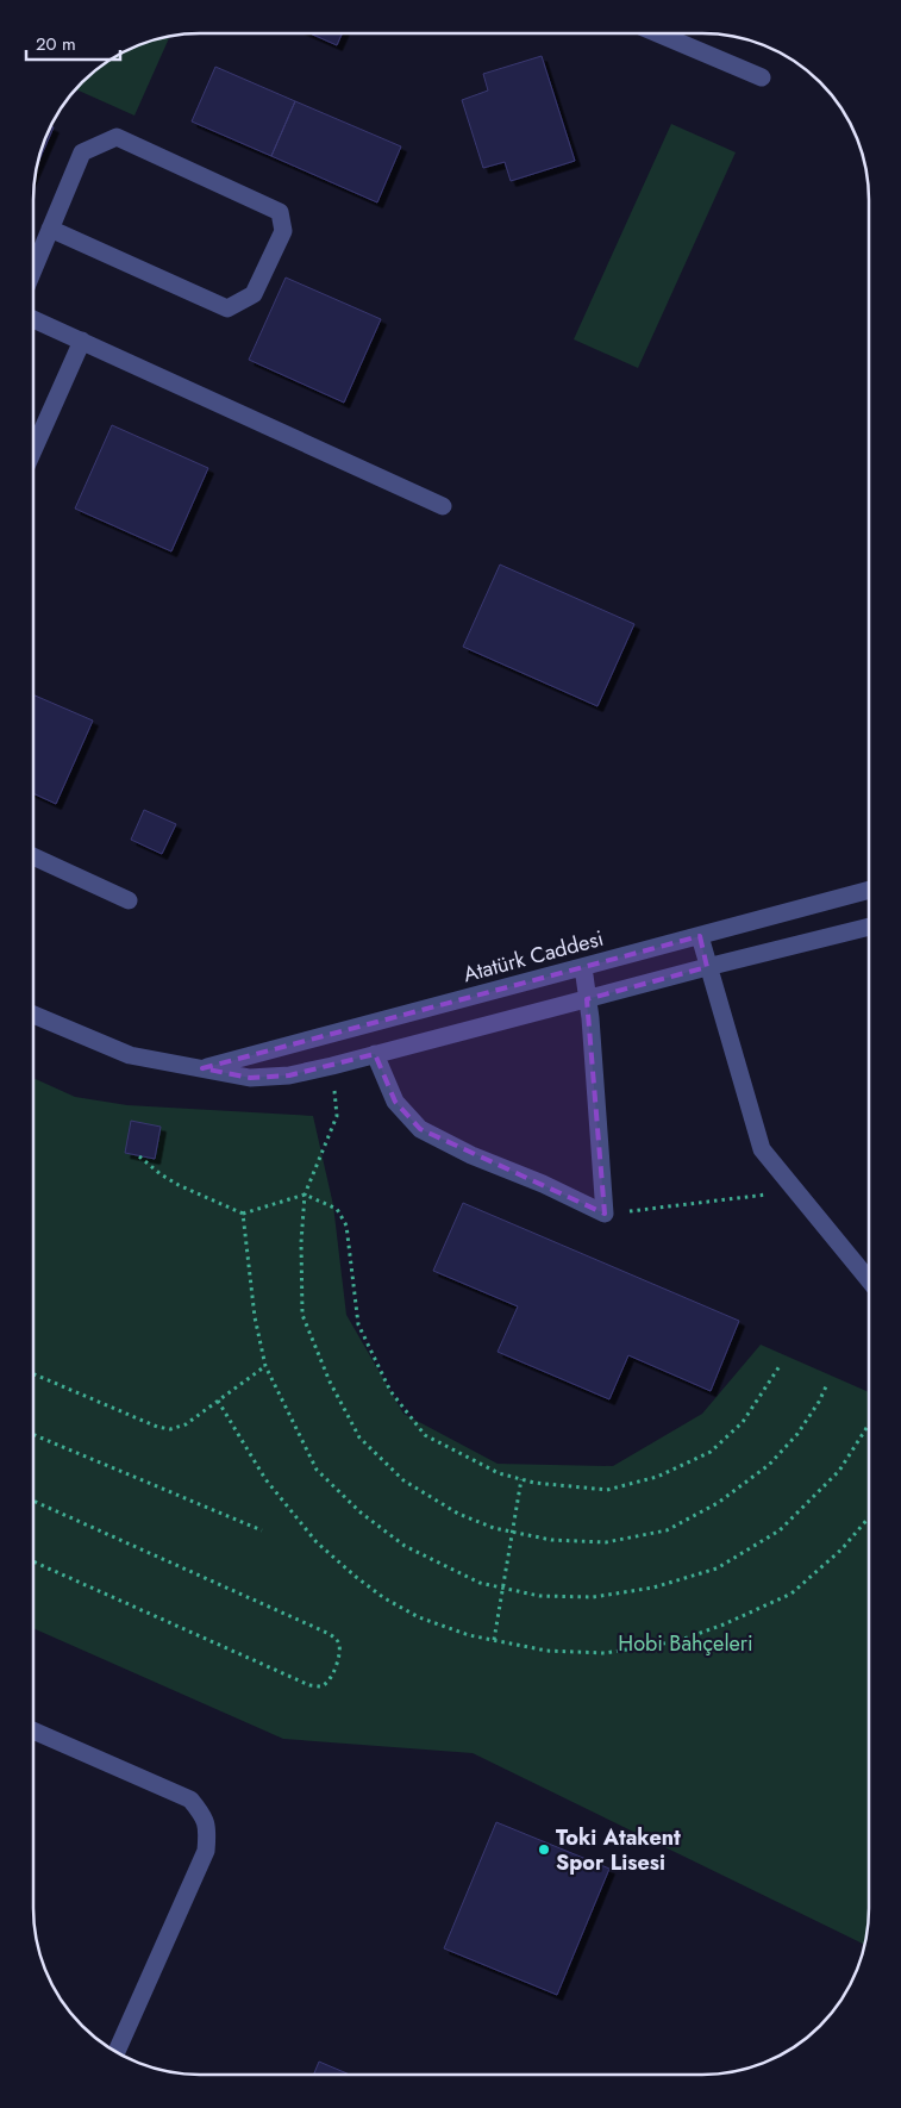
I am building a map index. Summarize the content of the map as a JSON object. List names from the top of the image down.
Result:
{
  "streets": {
    "street": ["Atatürk Caddesi"]
  },
  "parks": ["Hobi Bahçeleri"],
  "places": ["Toki Atakent Spor Lisesi"],
  "scale_bar": "20 m"
}
